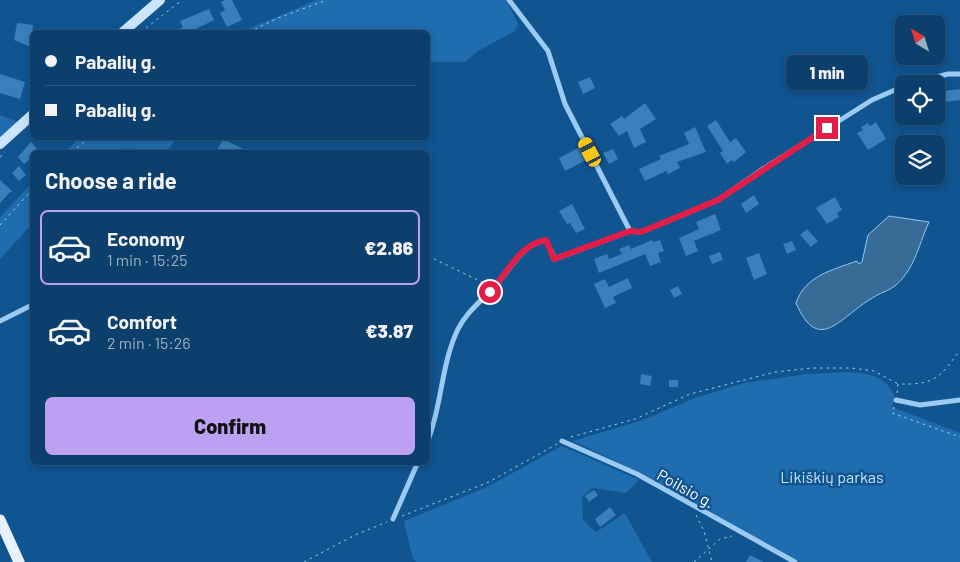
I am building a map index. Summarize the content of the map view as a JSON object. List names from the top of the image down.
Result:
{
  "streets": {
    "street": ["Poilsio g."]
  },
  "parks": ["Likiškių parkas"],
  "north": "top left",
  "page": {
    "banner": ["Pabalių g.", "Pabalių g."],
    "bubble": "1 min",
    "heading": "Choose a ride",
    "list": [
      {
        "name": "Economy",
        "note": "1 min · 15:25",
        "value": "€2.86"
      },
      {
        "name": "Comfort",
        "note": "2 min · 15:26",
        "value": "€3.87"
      }
    ],
    "buttons": "Confirm"
  }
}
